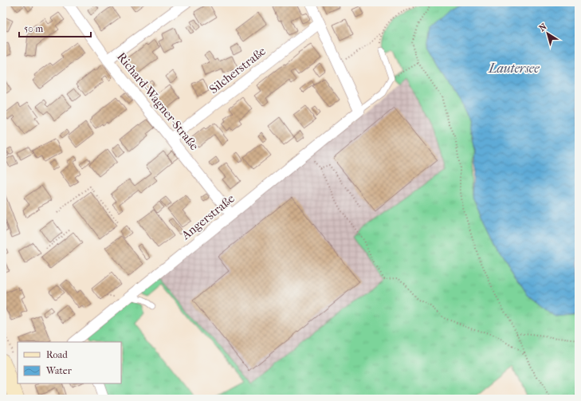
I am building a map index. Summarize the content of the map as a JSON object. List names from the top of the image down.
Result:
{
  "streets": {
    "street": ["Silcherstraße", "Richard-Wagner-Straße", "Angerstraße"]
  },
  "crossings": [
    ["Silcherstraße", "Richard-Wagner-Straße"],
    ["Richard-Wagner-Straße", "Angerstraße"]
  ],
  "water": ["Lautersee"],
  "legend": ["Road", "Water"],
  "scale_bar": "50 m",
  "north": "top left"
}
